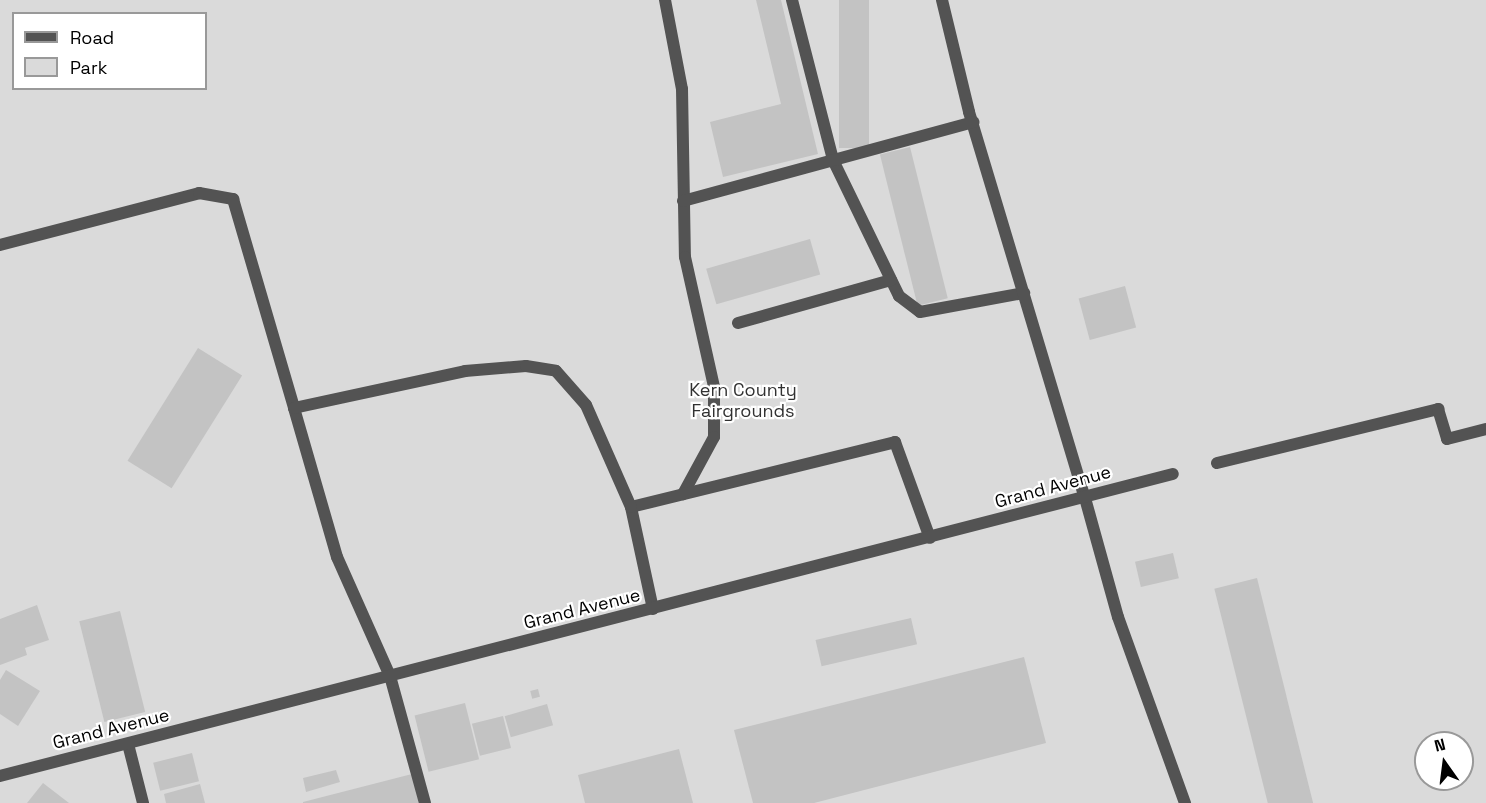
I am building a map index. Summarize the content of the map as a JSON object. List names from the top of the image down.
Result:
{
  "streets": {
    "street": ["Grand Avenue"]
  },
  "parks": ["Kern County Fairgrounds"],
  "legend": ["Road", "Park"],
  "north": "top"
}
